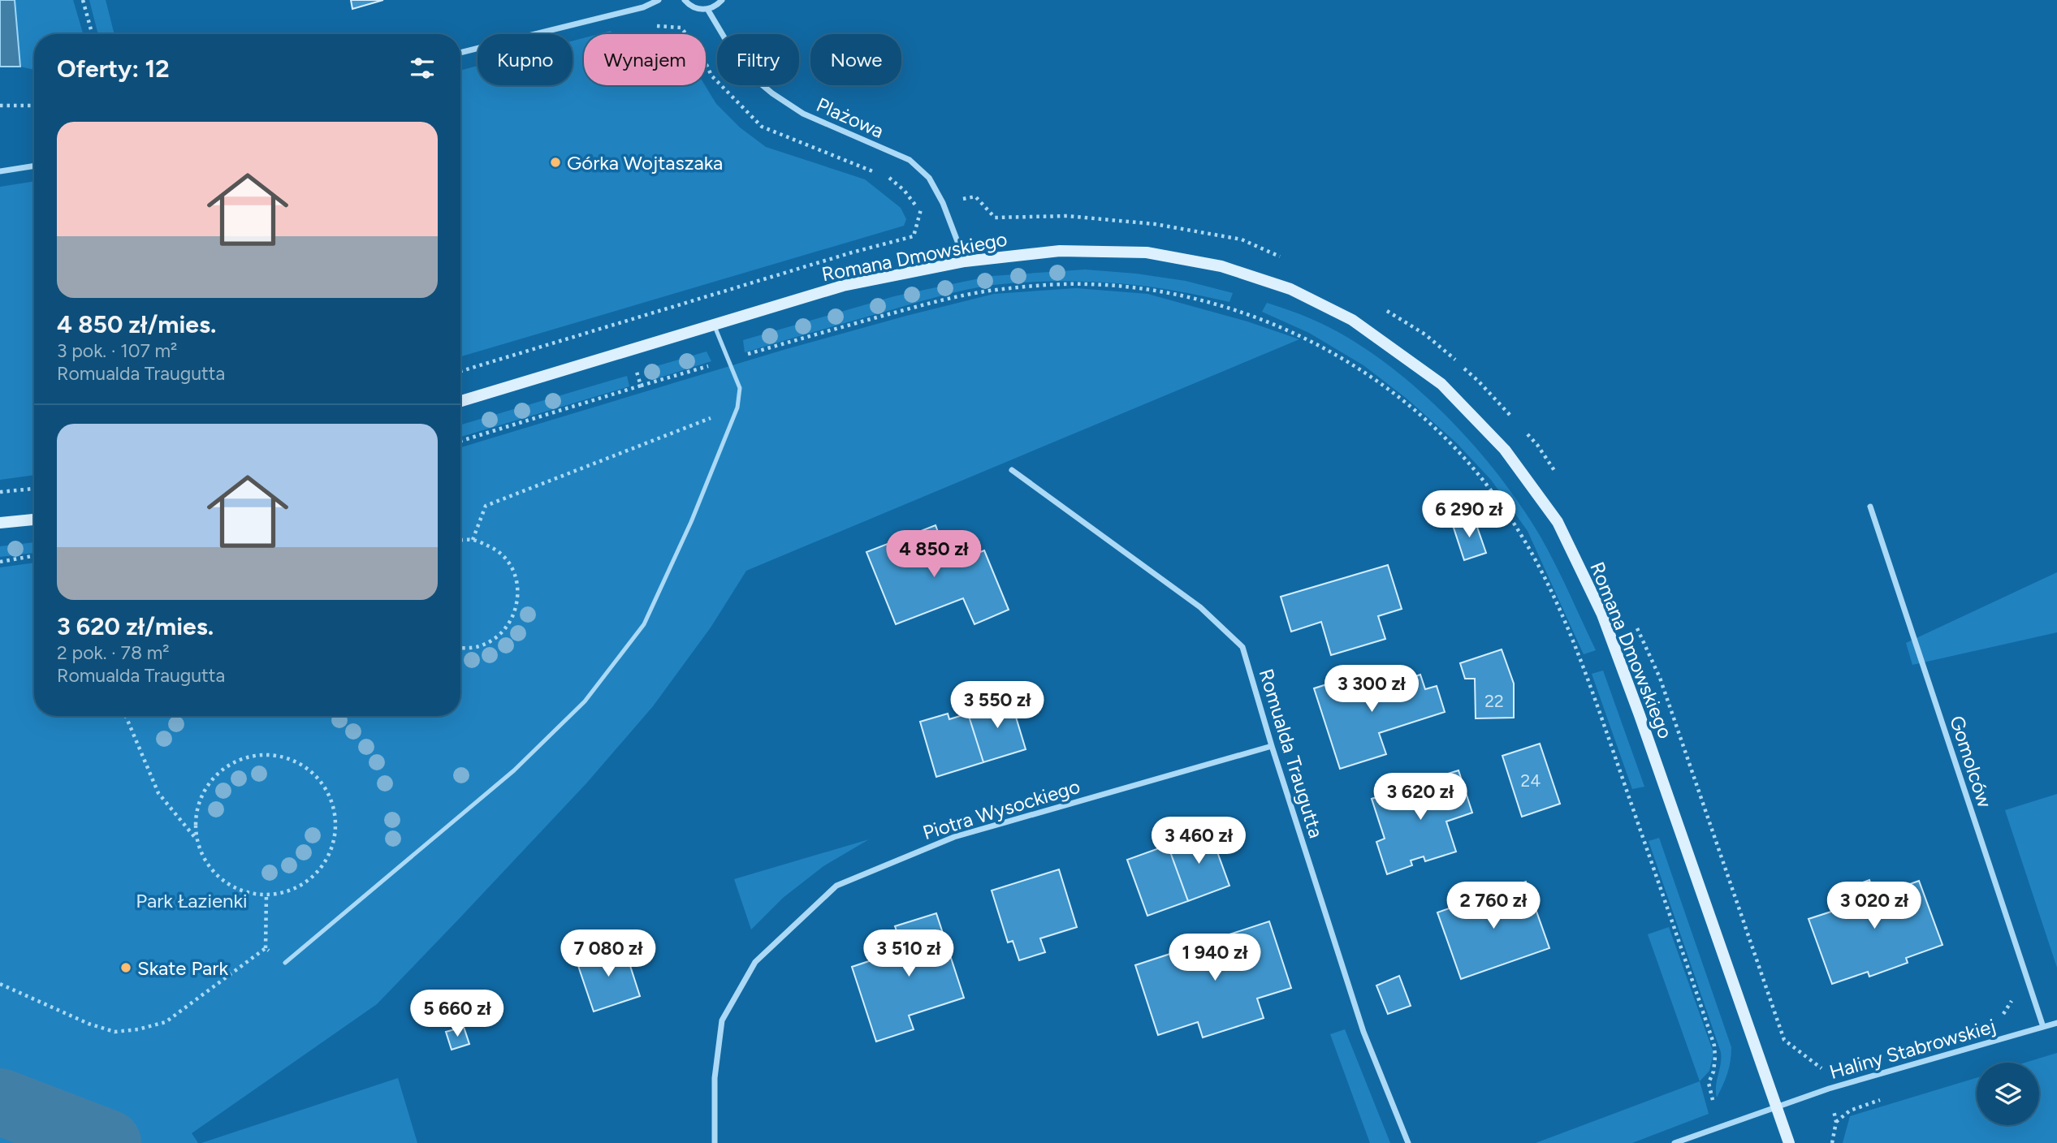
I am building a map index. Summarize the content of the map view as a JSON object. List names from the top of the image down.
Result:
{
  "streets": {
    "street": [
      "Plażowa",
      "Romana Dmowskiego",
      "Romualda Traugutta",
      "Gomolców",
      "Piotra Wysockiego",
      "Haliny Stabrowskiej"
    ]
  },
  "crossings": [
    ["Plażowa", "Romana Dmowskiego"],
    ["Romana Dmowskiego", "Haliny Stabrowskiej"],
    ["Romualda Traugutta", "Piotra Wysockiego"],
    ["Gomolców", "Haliny Stabrowskiej"]
  ],
  "parks": ["Park Łazienki"],
  "places": ["Górka Wojtaszaka", "Skate Park"],
  "house_numbers": ["22", "24"],
  "page": {
    "chip": [
      "Kupno",
      "Wynajem",
      "Filtry",
      "Nowe"
    ],
    "heading": "Oferty: 12",
    "list": [
      {
        "name": "4 850 zł/mies.",
        "note": "3 pok. · 107 m² · Romualda Traugutta"
      },
      {
        "name": "3 620 zł/mies.",
        "note": "2 pok. · 78 m² · Romualda Traugutta"
      }
    ],
    "price": [
      "6 290 zł",
      "4 850 zł",
      "3 300 zł",
      "3 550 zł",
      "3 620 zł",
      "3 460 zł",
      "2 760 zł",
      "3 020 zł",
      "7 080 zł",
      "3 510 zł",
      "1 940 zł",
      "5 660 zł"
    ]
  }
}
